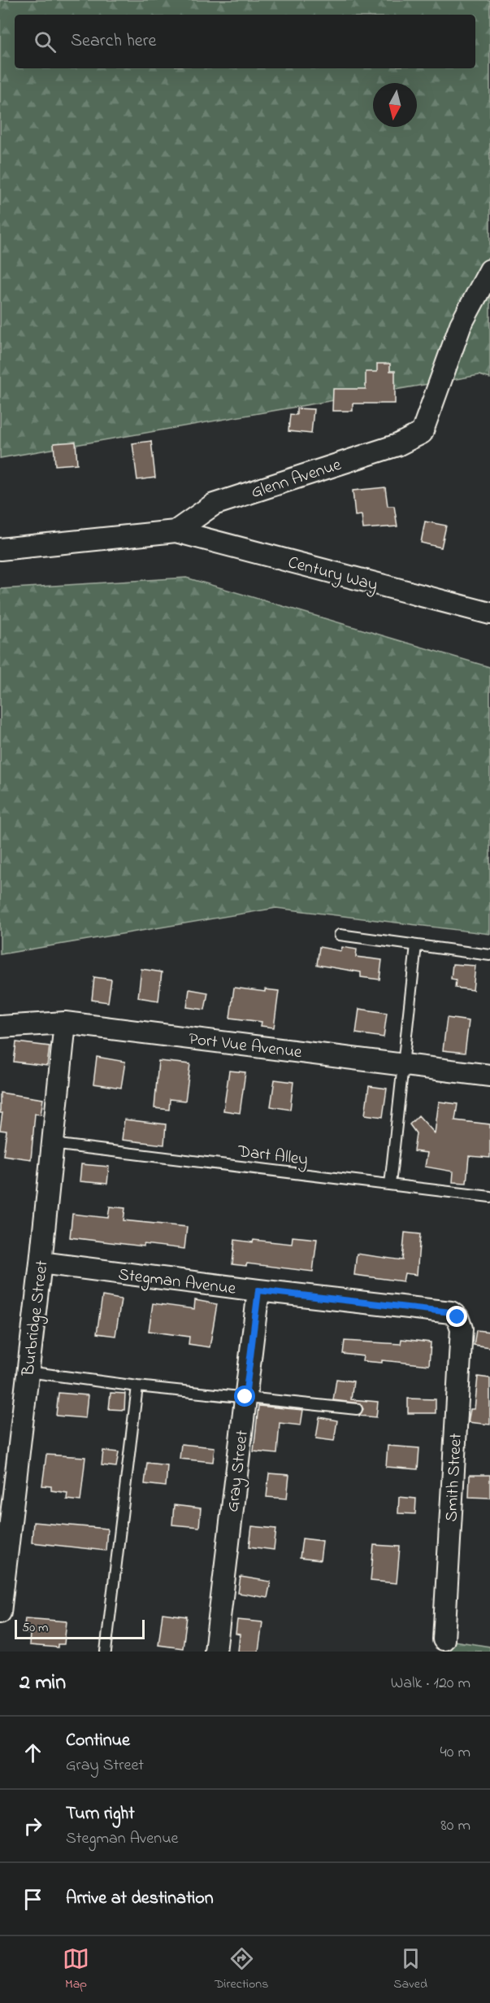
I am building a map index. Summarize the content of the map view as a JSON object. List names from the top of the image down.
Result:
{
  "streets": {
    "street": [
      "Glenn Avenue",
      "Century Way",
      "Port Vue Avenue",
      "Stegman Avenue",
      "Burbridge Street",
      "Gray Street",
      "Smith Street"
    ],
    "lane": ["Dart Alley"]
  },
  "crossings": [
    ["Glenn Avenue", "Century Way"],
    ["Port Vue Avenue", "Burbridge Street"],
    ["Dart Alley", "Burbridge Street"],
    ["Stegman Avenue", "Burbridge Street"],
    ["Stegman Avenue", "Gray Street"],
    ["Stegman Avenue", "Smith Street"]
  ],
  "scale_bar": "50 m",
  "north": "bottom",
  "page": {
    "search": "Search here",
    "scale": "50 m",
    "heading": ["2 min", "Walk · 120 m"],
    "list": [
      ["Continue", "Gray Street", "40 m"],
      ["Turn right", "Stegman Avenue", "80 m"],
      "Arrive at destination"
    ],
    "nav": ["Map", "Directions", "Saved"]
  }
}
